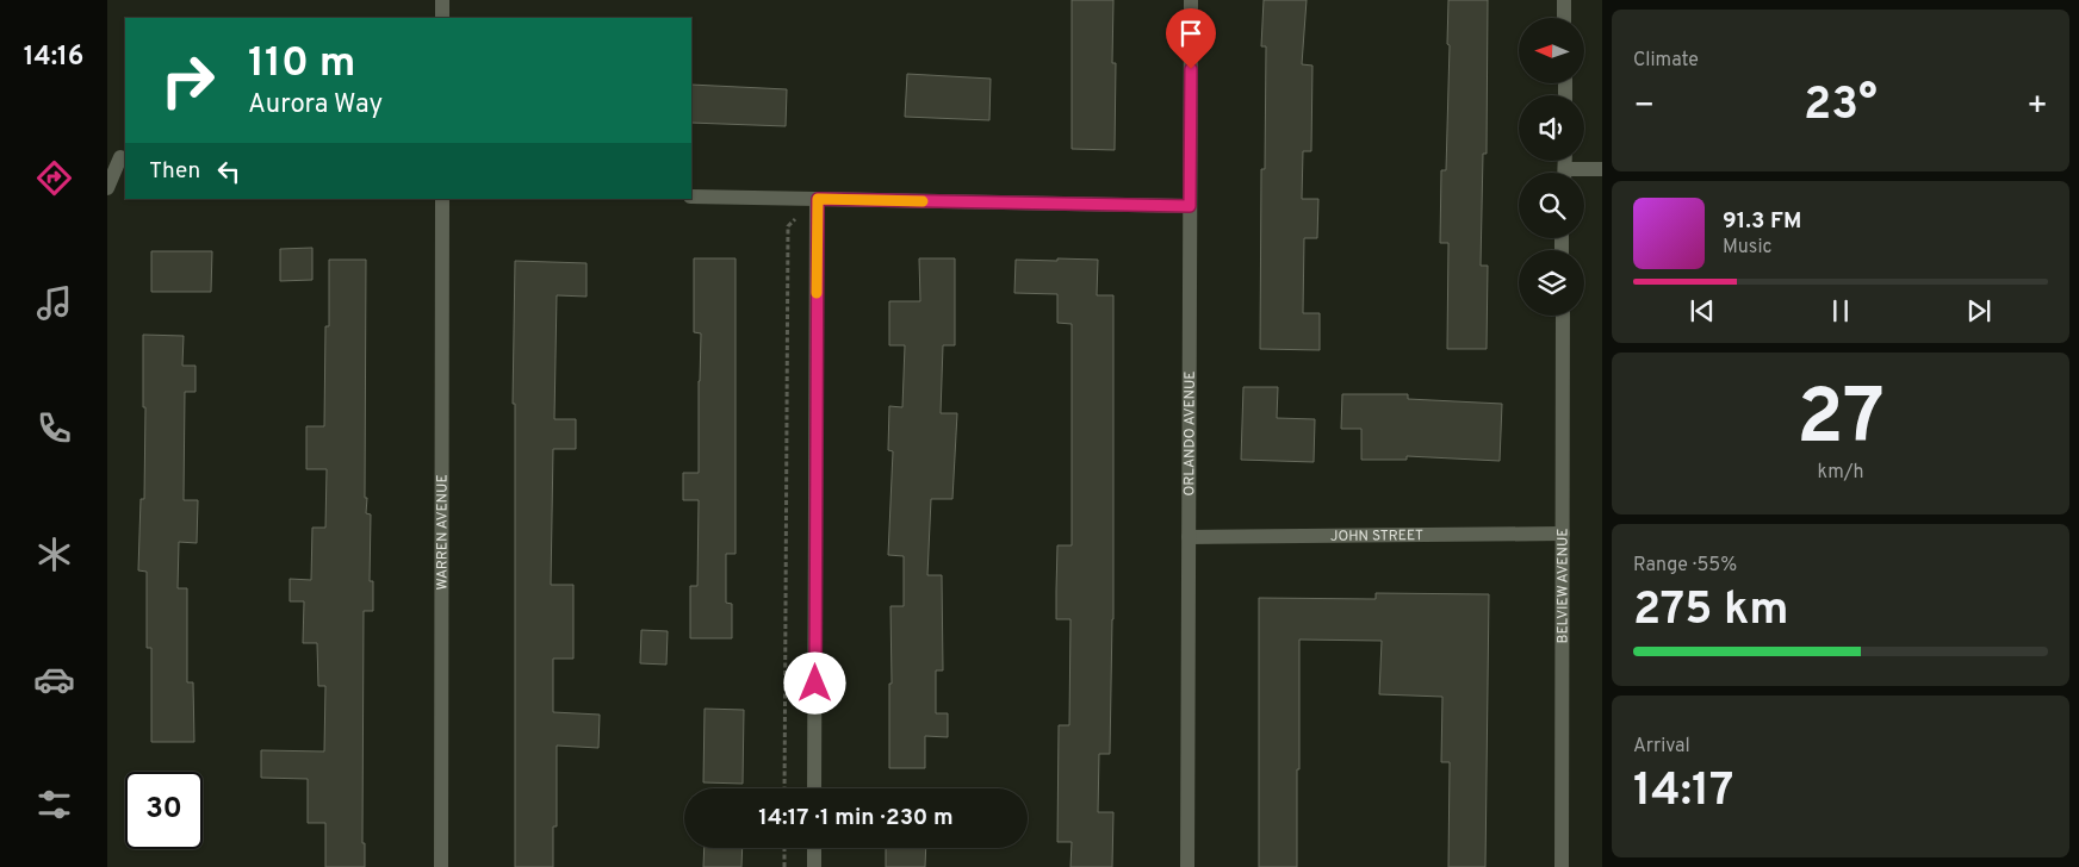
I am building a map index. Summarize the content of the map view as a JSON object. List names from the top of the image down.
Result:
{
  "streets": {
    "street": [
      "ORLANDO AVENUE",
      "WARREN AVENUE",
      "JOHN STREET",
      "BELVIEW AVENUE"
    ]
  },
  "crossings": [
    ["ORLANDO AVENUE", "JOHN STREET"],
    ["JOHN STREET", "BELVIEW AVENUE"]
  ],
  "north": "left",
  "page": {
    "tabs": "14:16",
    "tile": [
      "Climate",
      ["27", "km/h"],
      ["Range · 55%", "275 km"],
      ["Arrival", "14:17"]
    ],
    "turn": ["110 m", "Aurora Way"],
    "heat": ["−", "23°", "+"],
    "then": "Then",
    "song": ["91.3 FM", "Music"],
    "limit": "30",
    "trip": "14:17 · 1 min · 230 m"
  }
}
